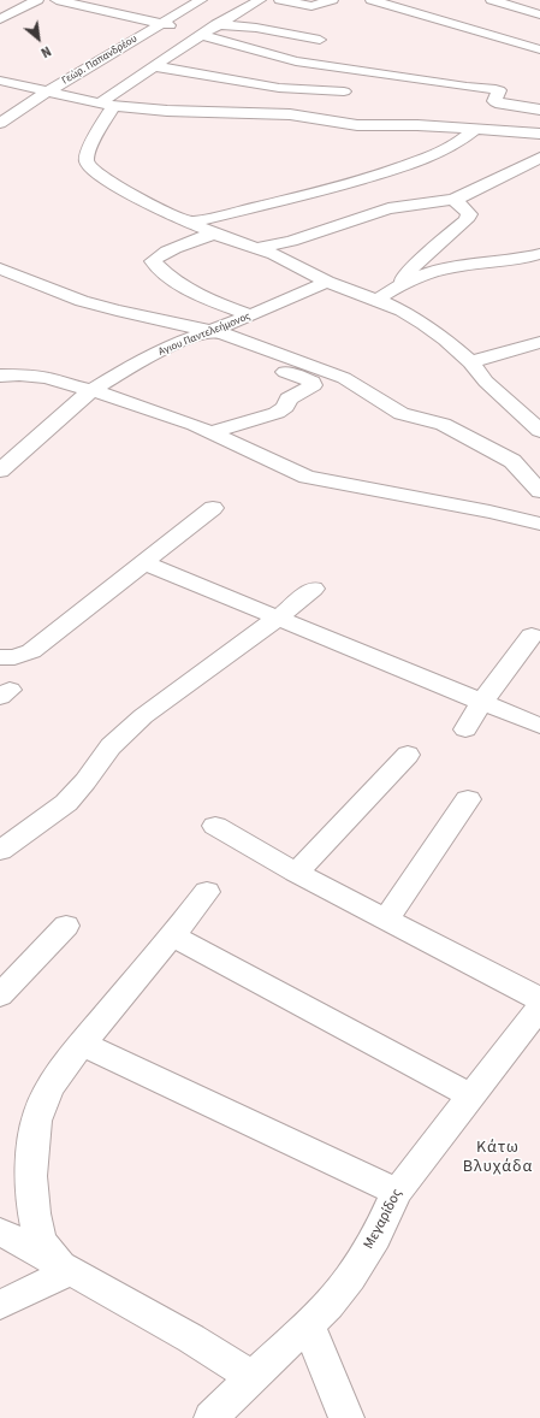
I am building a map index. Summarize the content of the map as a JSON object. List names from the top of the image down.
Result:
{
  "streets": {
    "street": ["Γεώρ. Παπανδρέου", "Αγιου Παντελεήμονος", "Μεγαρίδος"]
  },
  "districts": ["Κάτω Βλυχάδα"],
  "north": "bottom right"
}
